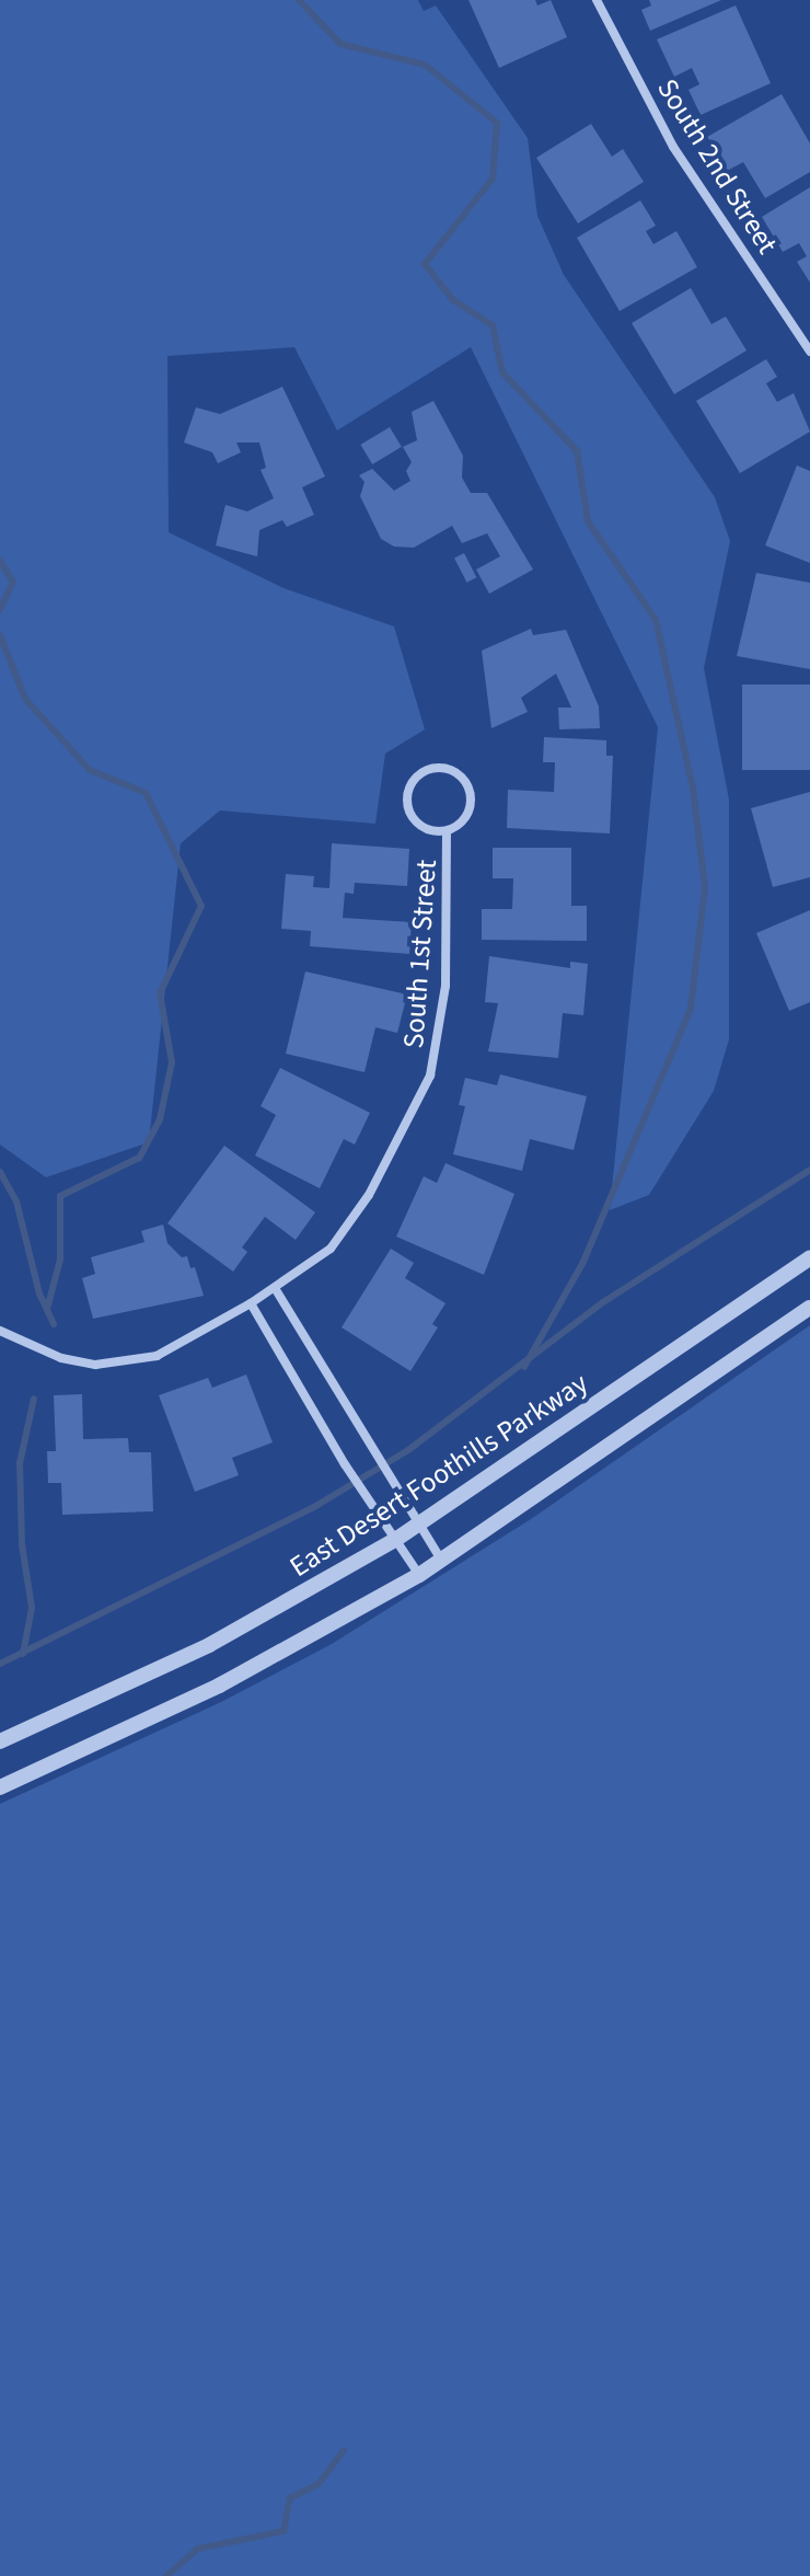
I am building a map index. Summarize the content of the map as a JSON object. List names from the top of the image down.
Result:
{
  "streets": {
    "street": ["South 2nd Street", "South 1st Street", "East Desert Foothills Parkway"]
  }
}
